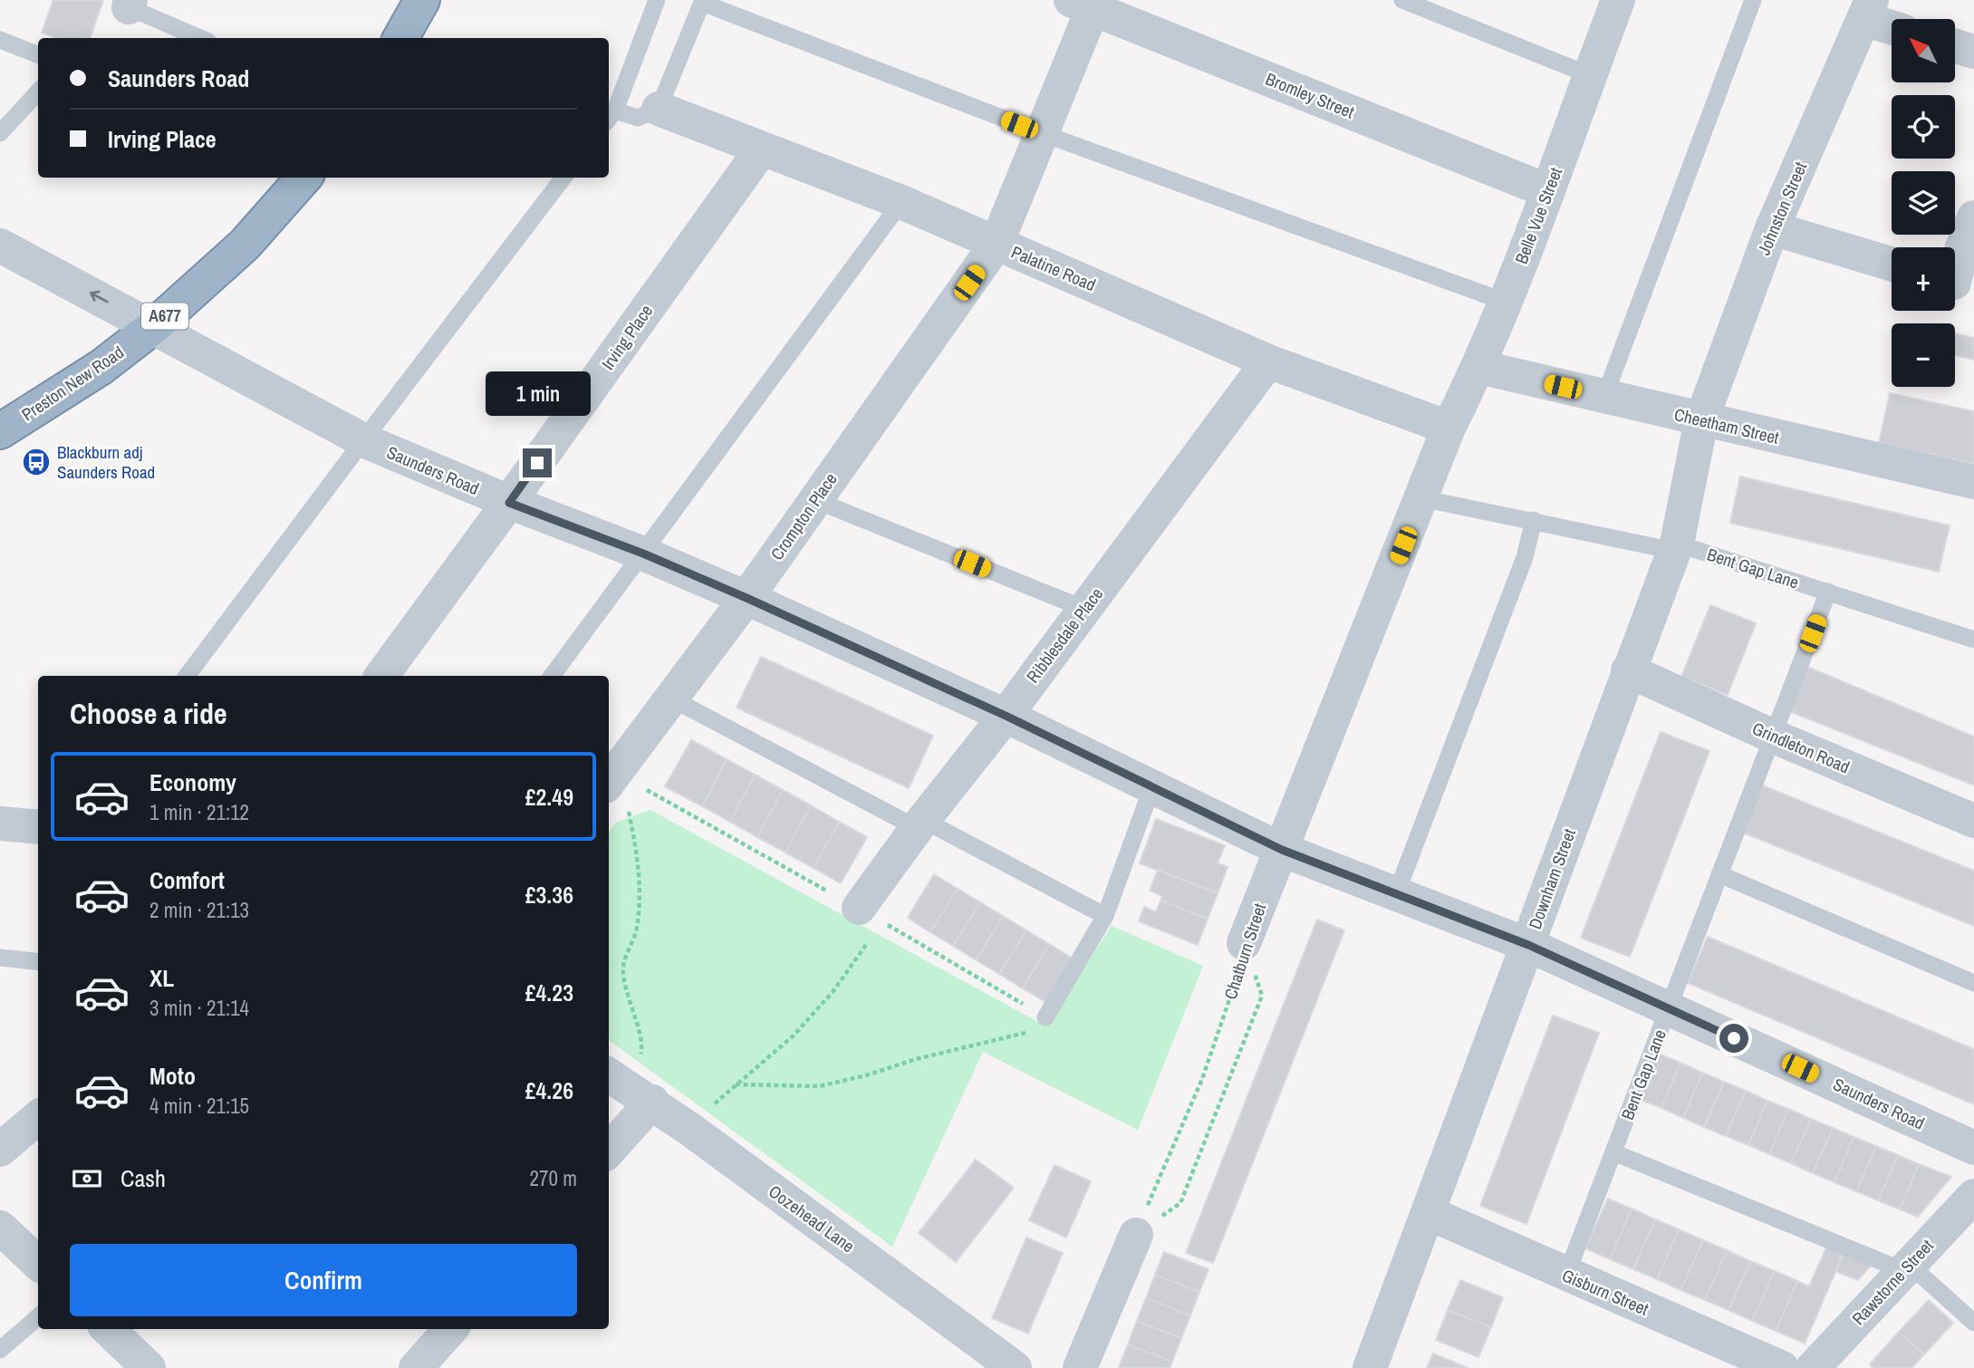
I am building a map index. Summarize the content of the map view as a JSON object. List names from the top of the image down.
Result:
{
  "streets": {
    "highway": ["A677", "Preston New Road"],
    "street": [
      "Bromley Street",
      "Johnston Street",
      "Belle Vue Street",
      "Palatine Road",
      "Irving Place",
      "Cheetham Street",
      "Saunders Road",
      "Crompton Place",
      "Ribblesdale Place",
      "Grindleton Road",
      "Downham Street",
      "Chatburn Street",
      "Oozehead Lane",
      "Rawstorne Street",
      "Gisburn Street"
    ],
    "lane": ["Bent Gap Lane"]
  },
  "crossings": [
    ["Bromley Street", "Belle Vue Street"],
    ["Bromley Street", "Crompton Place"],
    ["Johnston Street", "Cheetham Street"],
    ["Johnston Street", "Downham Street"],
    ["Belle Vue Street", "Palatine Road"],
    ["Belle Vue Street", "Cheetham Street"],
    ["Belle Vue Street", "Chatburn Street"],
    ["Palatine Road", "Irving Place"],
    ["Palatine Road", "Crompton Place"],
    ["Palatine Road", "Ribblesdale Place"],
    ["Palatine Road", "Chatburn Street"],
    ["Irving Place", "Saunders Road"],
    ["Preston New Road", "Saunders Road"],
    ["Cheetham Street", "Downham Street"],
    ["Saunders Road", "Crompton Place"],
    ["Saunders Road", "Bent Gap Lane"],
    ["Saunders Road", "Ribblesdale Place"],
    ["Saunders Road", "Downham Street"],
    ["Saunders Road", "Chatburn Street"],
    ["Bent Gap Lane", "Grindleton Road"],
    ["Bent Gap Lane", "Downham Street"],
    ["Bent Gap Lane", "Chatburn Street"],
    ["Bent Gap Lane", "Gisburn Street"],
    ["Grindleton Road", "Downham Street"],
    ["Downham Street", "Gisburn Street"]
  ],
  "places": {
    "bus stop": ["Blackburn adj Saunders Road"]
  },
  "north": "top left",
  "page": {
    "map_buttons": ["+", "−"],
    "banner": ["Saunders Road", "Irving Place"],
    "bubble": "1 min",
    "heading": "Choose a ride",
    "list": [
      {
        "name": "Economy",
        "note": "1 min · 21:12",
        "value": "£2.49"
      },
      {
        "name": "Comfort",
        "note": "2 min · 21:13",
        "value": "£3.36"
      },
      {
        "name": "XL",
        "note": "3 min · 21:14",
        "value": "£4.23"
      },
      {
        "name": "Moto",
        "note": "4 min · 21:15",
        "value": "£4.26"
      }
    ],
    "pay": ["Cash", "270 m"],
    "buttons": "Confirm"
  }
}
